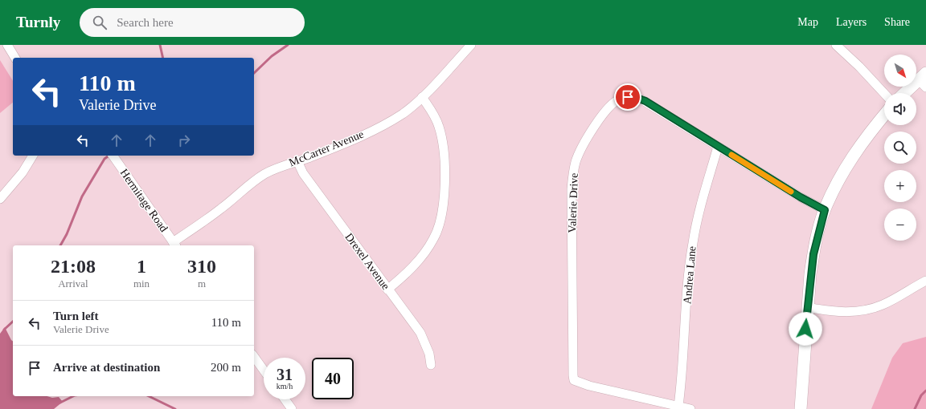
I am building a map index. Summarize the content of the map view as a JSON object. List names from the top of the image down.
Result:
{
  "streets": {
    "street": [
      "McCarter Avenue",
      "Hermitage Road",
      "Valerie Drive",
      "Drexel Avenue",
      "Andrea Lane"
    ]
  },
  "crossings": [
    ["McCarter Avenue", "Hermitage Road"],
    ["McCarter Avenue", "Drexel Avenue"],
    ["Valerie Drive", "Andrea Lane"]
  ],
  "north": "bottom right",
  "page": {
    "header": "Turnly",
    "search": "Search here",
    "nav": ["Map", "Layers", "Share"],
    "map_buttons": ["+", "−"],
    "turn": ["110 m", "Valerie Drive"],
    "eta": [
      "21:08",
      "Arrival",
      "1",
      "min",
      "310",
      "m"
    ],
    "list": [
      {
        "name": "Turn left",
        "note": "Valerie Drive",
        "value": "110 m"
      },
      {
        "name": "Arrive at destination",
        "value": "200 m"
      }
    ],
    "speed": "31 km/h",
    "limit": "40"
  }
}
